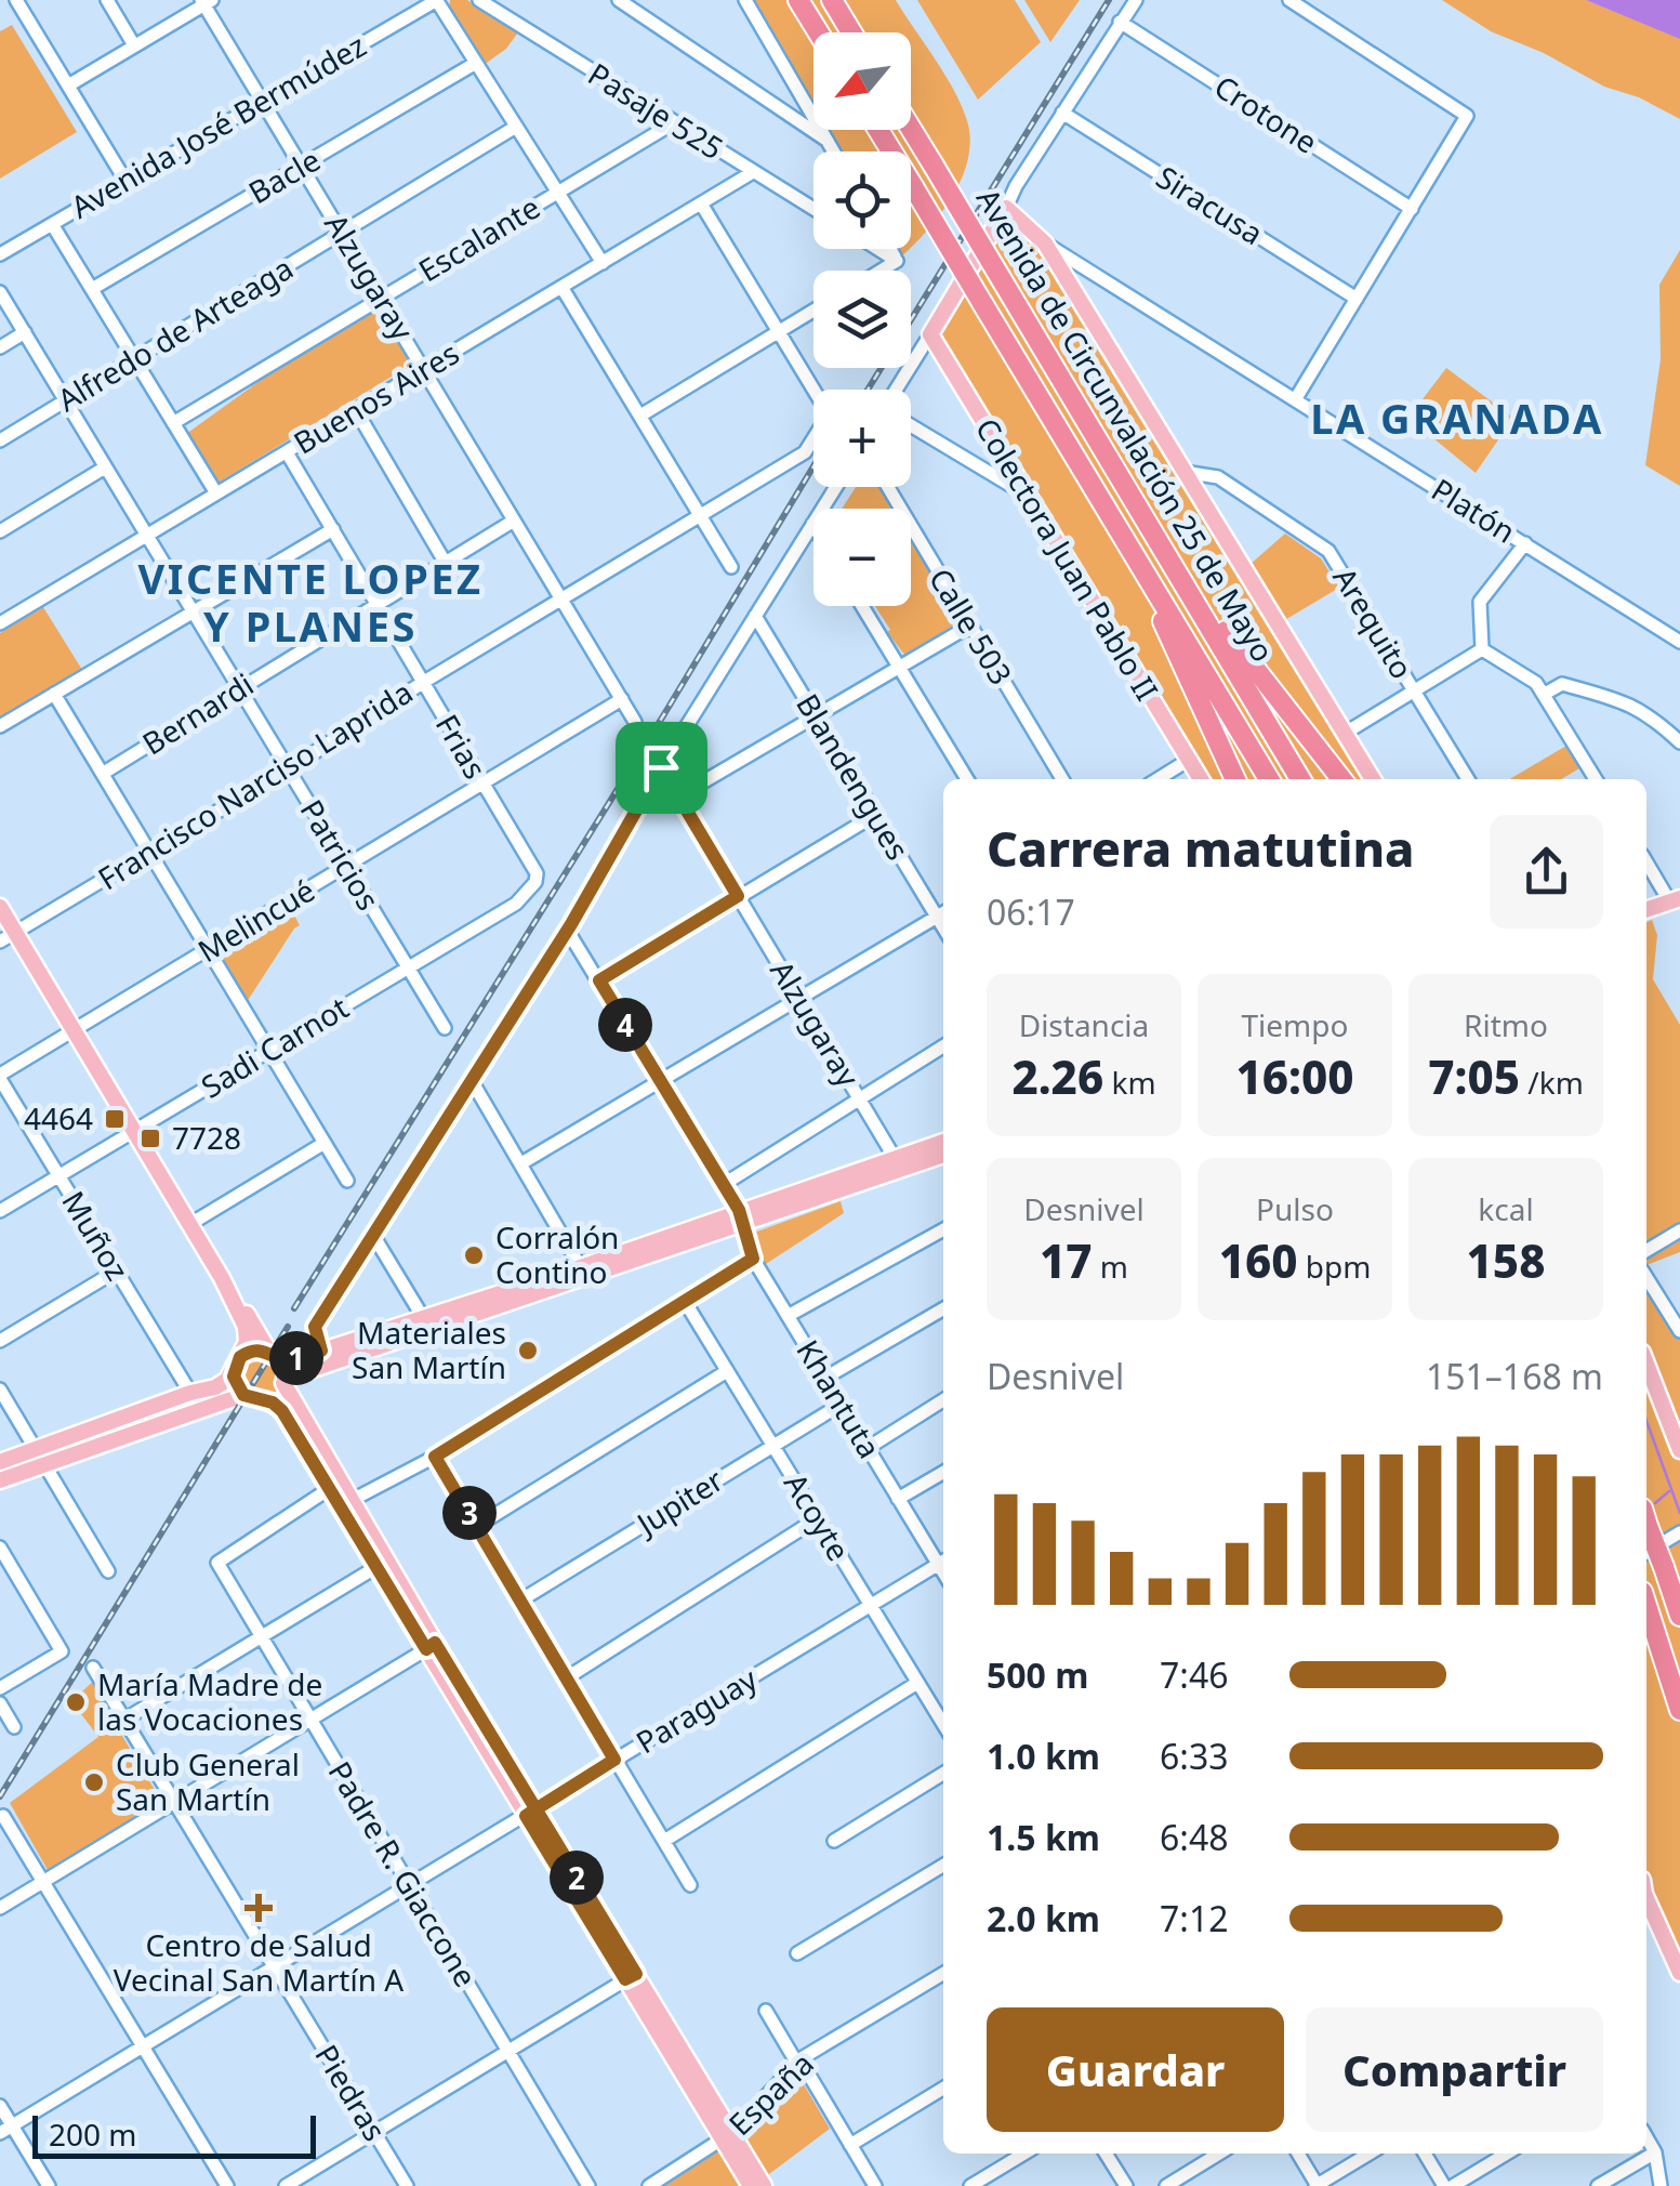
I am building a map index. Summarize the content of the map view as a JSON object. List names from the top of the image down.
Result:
{
  "streets": {
    "highway": ["Avenida de Circunvalación 25 de Mayo"],
    "main road": ["Colectora Juan Pablo II"],
    "street": [
      "Pasaje 525",
      "Crotone",
      "Avenida José Bermúdez",
      "Bacle",
      "Siracusa",
      "Escalante",
      "Alzugaray",
      "Alfredo de Arteaga",
      "Buenos Aires",
      "Platón",
      "Arequito",
      "Calle 503",
      "Bernardi",
      "Frias",
      "Blandengues",
      "Francisco Narciso Laprida",
      "Patricios",
      "Melincué",
      "Sadi Carnot",
      "Muñoz",
      "Khantuta",
      "Jupiter",
      "Acoyte",
      "Paraguay",
      "Padre R. Giaccone",
      "Piedras",
      "España"
    ]
  },
  "crossings": [
    ["Pasaje 525", "Escalante"],
    ["Pasaje 525", "Buenos Aires"],
    ["Avenida José Bermúdez", "Alzugaray"],
    ["Bacle", "Alzugaray"],
    ["Escalante", "Alzugaray"],
    ["Alzugaray", "Alfredo de Arteaga"],
    ["Alzugaray", "Buenos Aires"],
    ["Alzugaray", "Bernardi"],
    ["Alzugaray", "Francisco Narciso Laprida"],
    ["Alzugaray", "Melincué"],
    ["Alfredo de Arteaga", "Patricios"],
    ["Buenos Aires", "Frias"],
    ["Buenos Aires", "Patricios"],
    ["Bernardi", "Frias"],
    ["Bernardi", "Patricios"],
    ["Frias", "Francisco Narciso Laprida"],
    ["Frias", "Melincué"],
    ["Frias", "Sadi Carnot"],
    ["Francisco Narciso Laprida", "Patricios"],
    ["Patricios", "Melincué"],
    ["Patricios", "Sadi Carnot"],
    ["Melincué", "Muñoz"],
    ["Sadi Carnot", "Muñoz"],
    ["Khantuta", "Jupiter"],
    ["Khantuta", "Paraguay"],
    ["Jupiter", "Acoyte"],
    ["Acoyte", "Paraguay"],
    ["Paraguay", "Padre R. Giaccone"],
    ["Paraguay", "Piedras"]
  ],
  "districts": ["LA GRANADA", "VICENTE LOPEZ Y PLANES"],
  "places": {
    "transit": ["4464", "7728"],
    "other": [
      "Corralón Contino",
      "Materiales San Martín",
      "María Madre de las Vocaciones",
      "Club General San Martín"
    ],
    "health": ["Centro de Salud Vecinal San Martín A"]
  },
  "scale_bar": "200 m",
  "north": "bottom left",
  "page": {
    "map_buttons": ["+", "−"],
    "heading": ["Carrera matutina", "06:17"],
    "stats": [
      ["Distancia", "2.26 km"],
      ["Tiempo", "16:00"],
      ["Ritmo", "7:05 /km"],
      ["Desnivel", "17 m"],
      ["Pulso", "160 bpm"],
      ["kcal", "158"]
    ],
    "pins": [
      "4",
      "1",
      "3",
      "2"
    ],
    "chart": ["Desnivel", "151–168 m"],
    "list": [
      {
        "name": "500 m",
        "note": "7:46"
      },
      {
        "name": "1.0 km",
        "note": "6:33"
      },
      {
        "name": "1.5 km",
        "note": "6:48"
      },
      {
        "name": "2.0 km",
        "note": "7:12"
      }
    ],
    "buttons": ["Guardar", "Compartir"],
    "scale": "200 m"
  }
}
